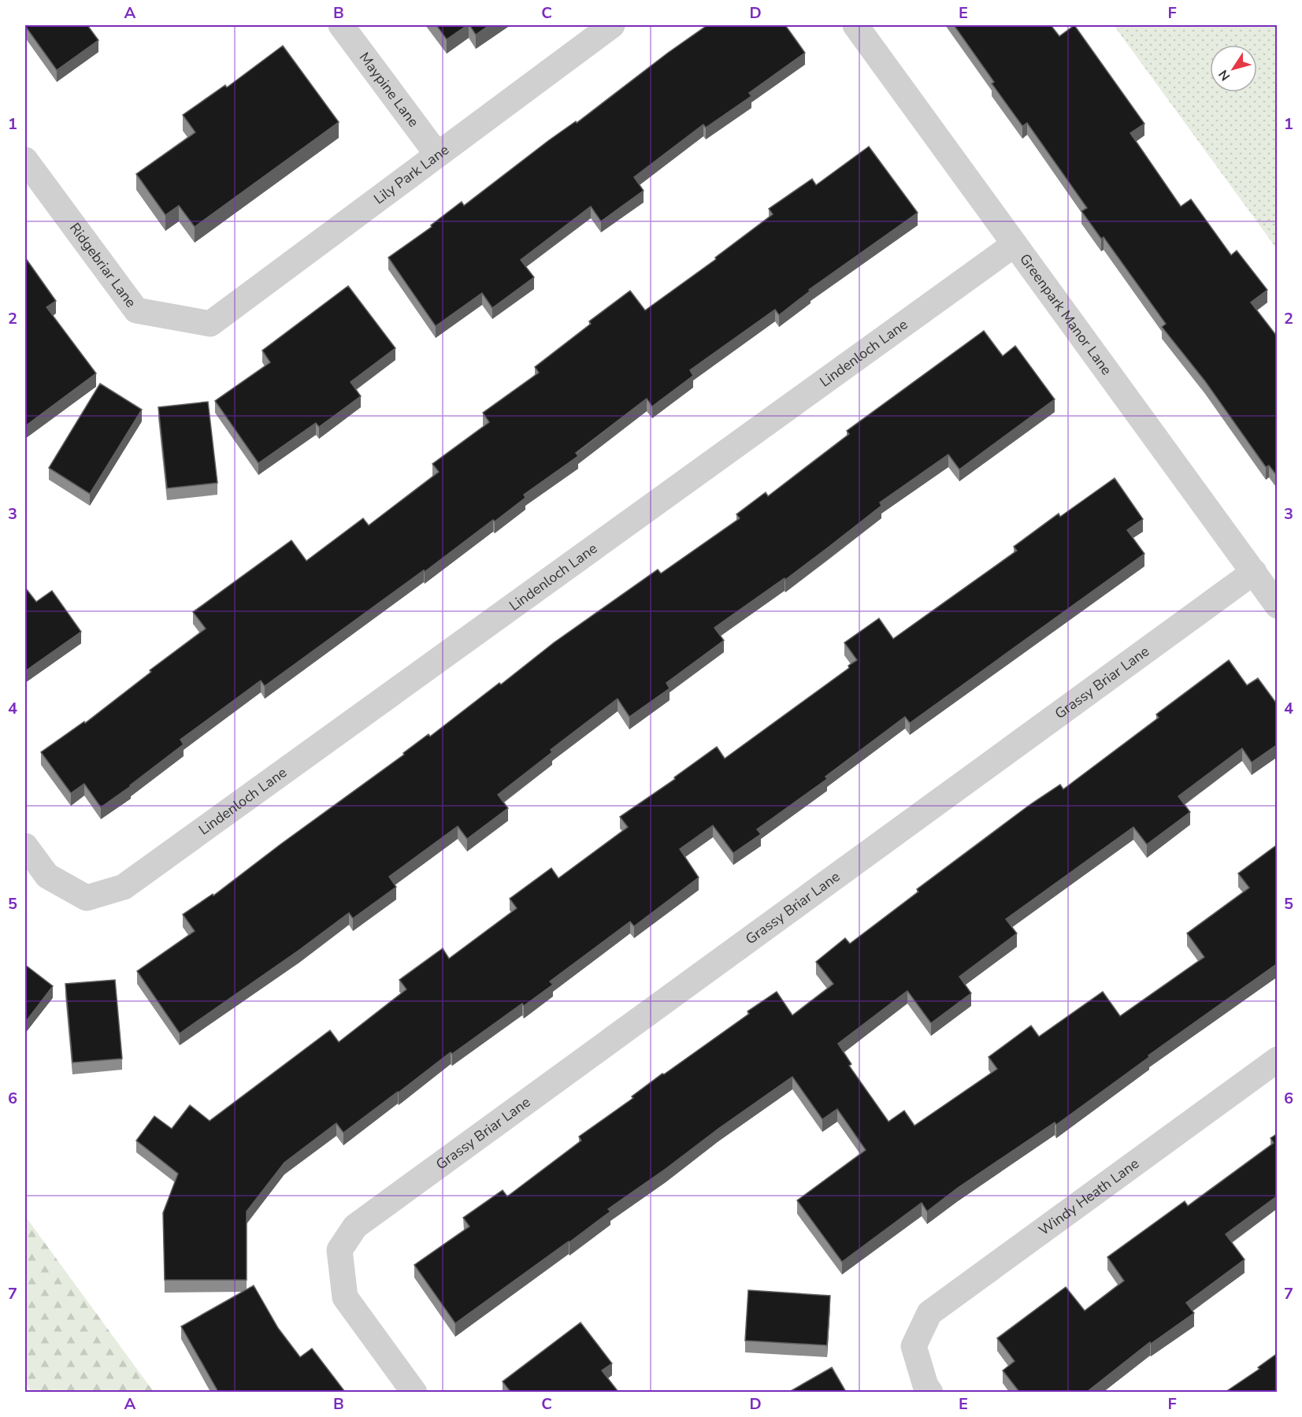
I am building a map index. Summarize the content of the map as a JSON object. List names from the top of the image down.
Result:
{
  "streets": {
    "street": [
      "Maypine Lane",
      "Lily Park Lane",
      "Ridgebriar Lane",
      "Greenpark Manor Lane",
      "Lindenloch Lane",
      "Grassy Briar Lane",
      "Windy Heath Lane"
    ]
  },
  "crossings": [
    ["Maypine Lane", "Lily Park Lane"],
    ["Lily Park Lane", "Ridgebriar Lane"],
    ["Greenpark Manor Lane", "Lindenloch Lane"],
    ["Greenpark Manor Lane", "Grassy Briar Lane"]
  ],
  "north": "bottom left",
  "grid": {
    "columns": [
      "A",
      "B",
      "C",
      "D",
      "E",
      "F"
    ],
    "rows": [
      "1",
      "2",
      "3",
      "4",
      "5",
      "6",
      "7"
    ]
  }
}
